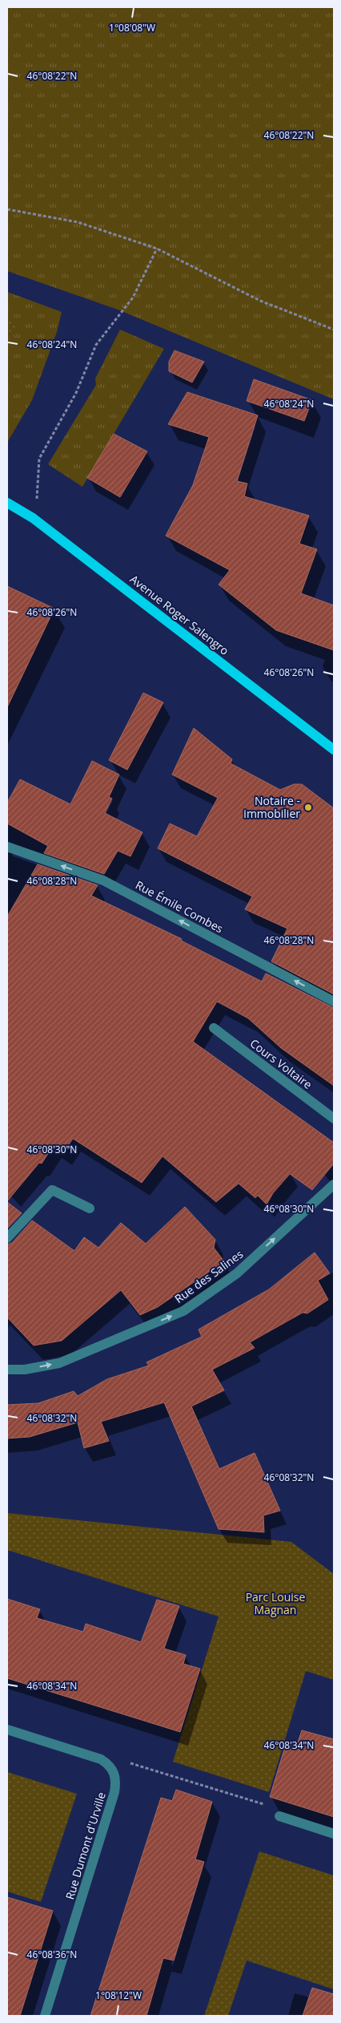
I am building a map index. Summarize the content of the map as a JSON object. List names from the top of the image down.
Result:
{
  "streets": {
    "main road": ["Avenue Roger Salengro"],
    "street": [
      "Rue Émile Combes",
      "Cours Voltaire",
      "Rue des Salines",
      "Rue Dumont d'Urville"
    ]
  },
  "one_way": ["Rue Émile Combes", "Rue des Salines"],
  "parks": ["Parc Louise Magnan"],
  "places": ["Notaire - immobilier"],
  "coordinates": [
    "1°08'08\"W",
    "46°08'22\"N",
    "46°08'24\"N",
    "46°08'26\"N",
    "46°08'28\"N",
    "46°08'30\"N",
    "46°08'32\"N",
    "46°08'34\"N",
    "46°08'36\"N",
    "1°08'12\"W"
  ]
}
